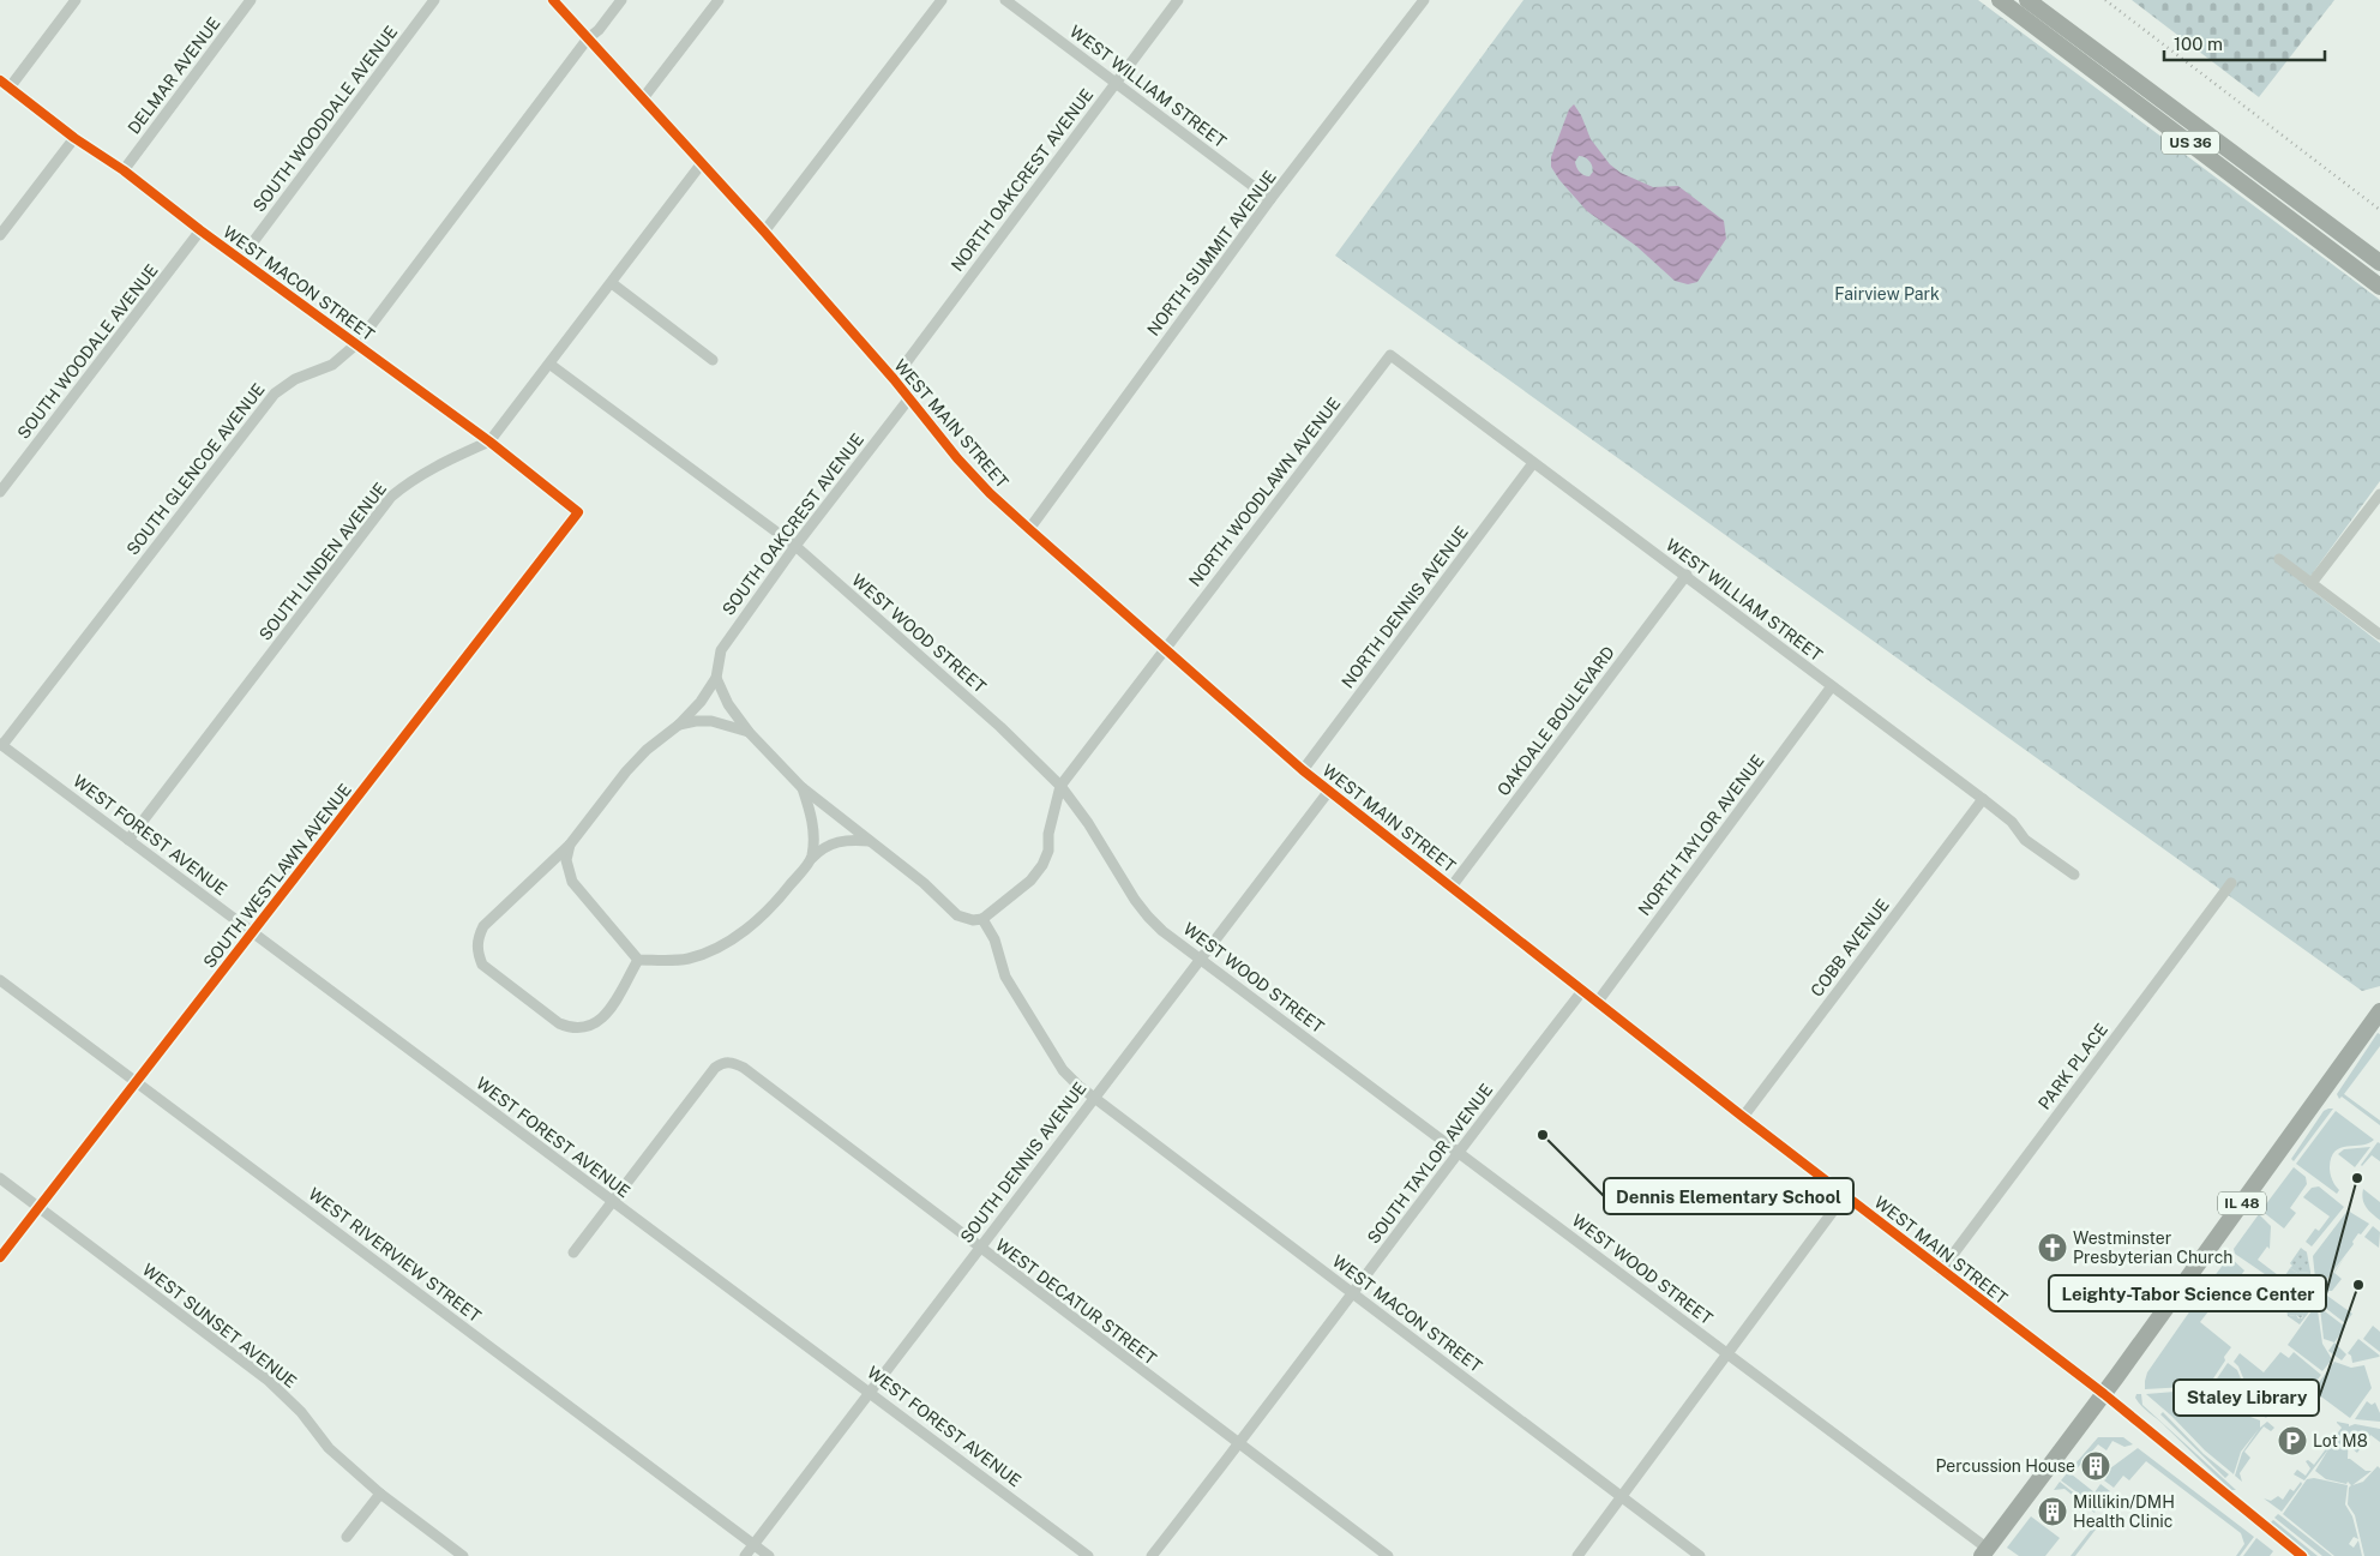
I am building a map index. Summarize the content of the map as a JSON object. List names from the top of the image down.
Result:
{
  "streets": {
    "main road": ["US 36", "IL 48"],
    "street": [
      "DELMAR AVENUE",
      "WEST WILLIAM STREET",
      "SOUTH WOODDALE AVENUE",
      "NORTH OAKCREST AVENUE",
      "NORTH SUMMIT AVENUE",
      "WEST MACON STREET",
      "SOUTH WOODALE AVENUE",
      "WEST MAIN STREET",
      "SOUTH GLENCOE AVENUE",
      "NORTH WOODLAWN AVENUE",
      "SOUTH OAKCREST AVENUE",
      "SOUTH LINDEN AVENUE",
      "NORTH DENNIS AVENUE",
      "WEST WOOD STREET",
      "OAKDALE BOULEVARD",
      "WEST FOREST AVENUE",
      "NORTH TAYLOR AVENUE",
      "SOUTH WESTLAWN AVENUE",
      "COBB AVENUE",
      "PARK PLACE",
      "SOUTH DENNIS AVENUE",
      "SOUTH TAYLOR AVENUE",
      "WEST RIVERVIEW STREET",
      "WEST DECATUR STREET",
      "WEST SUNSET AVENUE"
    ]
  },
  "crossings": [
    ["DELMAR AVENUE", "WEST MACON STREET"],
    ["WEST WILLIAM STREET", "NORTH OAKCREST AVENUE"],
    ["WEST WILLIAM STREET", "NORTH SUMMIT AVENUE"],
    ["WEST WILLIAM STREET", "NORTH WOODLAWN AVENUE"],
    ["WEST WILLIAM STREET", "NORTH DENNIS AVENUE"],
    ["WEST WILLIAM STREET", "OAKDALE BOULEVARD"],
    ["WEST WILLIAM STREET", "NORTH TAYLOR AVENUE"],
    ["WEST WILLIAM STREET", "COBB AVENUE"],
    ["SOUTH WOODDALE AVENUE", "WEST MACON STREET"],
    ["NORTH OAKCREST AVENUE", "WEST MAIN STREET"],
    ["NORTH SUMMIT AVENUE", "WEST MAIN STREET"],
    ["WEST MACON STREET", "SOUTH WOODALE AVENUE"],
    ["WEST MACON STREET", "SOUTH GLENCOE AVENUE"],
    ["WEST MACON STREET", "SOUTH LINDEN AVENUE"],
    ["WEST MACON STREET", "SOUTH WESTLAWN AVENUE"],
    ["WEST MACON STREET", "SOUTH DENNIS AVENUE"],
    ["WEST MACON STREET", "SOUTH TAYLOR AVENUE"],
    ["WEST MAIN STREET", "SOUTH GLENCOE AVENUE"],
    ["WEST MAIN STREET", "NORTH WOODLAWN AVENUE"],
    ["WEST MAIN STREET", "SOUTH OAKCREST AVENUE"],
    ["WEST MAIN STREET", "SOUTH LINDEN AVENUE"],
    ["WEST MAIN STREET", "NORTH DENNIS AVENUE"],
    ["WEST MAIN STREET", "OAKDALE BOULEVARD"],
    ["WEST MAIN STREET", "NORTH TAYLOR AVENUE"],
    ["WEST MAIN STREET", "COBB AVENUE"],
    ["WEST MAIN STREET", "PARK PLACE"],
    ["WEST MAIN STREET", "SOUTH DENNIS AVENUE"],
    ["WEST MAIN STREET", "SOUTH TAYLOR AVENUE"],
    ["WEST MAIN STREET", "IL 48"],
    ["SOUTH GLENCOE AVENUE", "WEST FOREST AVENUE"],
    ["NORTH WOODLAWN AVENUE", "WEST WOOD STREET"],
    ["SOUTH OAKCREST AVENUE", "WEST WOOD STREET"],
    ["SOUTH LINDEN AVENUE", "WEST WOOD STREET"],
    ["SOUTH LINDEN AVENUE", "WEST FOREST AVENUE"],
    ["WEST WOOD STREET", "SOUTH DENNIS AVENUE"],
    ["WEST WOOD STREET", "SOUTH TAYLOR AVENUE"],
    ["WEST WOOD STREET", "IL 48"],
    ["WEST FOREST AVENUE", "SOUTH WESTLAWN AVENUE"],
    ["WEST FOREST AVENUE", "SOUTH DENNIS AVENUE"],
    ["WEST FOREST AVENUE", "WEST DECATUR STREET"],
    ["SOUTH WESTLAWN AVENUE", "WEST RIVERVIEW STREET"],
    ["SOUTH WESTLAWN AVENUE", "WEST SUNSET AVENUE"],
    ["SOUTH DENNIS AVENUE", "WEST RIVERVIEW STREET"],
    ["SOUTH DENNIS AVENUE", "WEST DECATUR STREET"],
    ["SOUTH TAYLOR AVENUE", "WEST DECATUR STREET"]
  ],
  "parks": ["Fairview Park"],
  "places": {
    "other": ["Dennis Elementary School", "Leighty-Tabor Science Center", "Staley Library"],
    "church": ["Westminster Presbyterian Church"],
    "parking": ["Lot M8"],
    "building": ["Percussion House", "Millikin/DMH Health Clinic"]
  },
  "scale_bar": "100 m"
}
